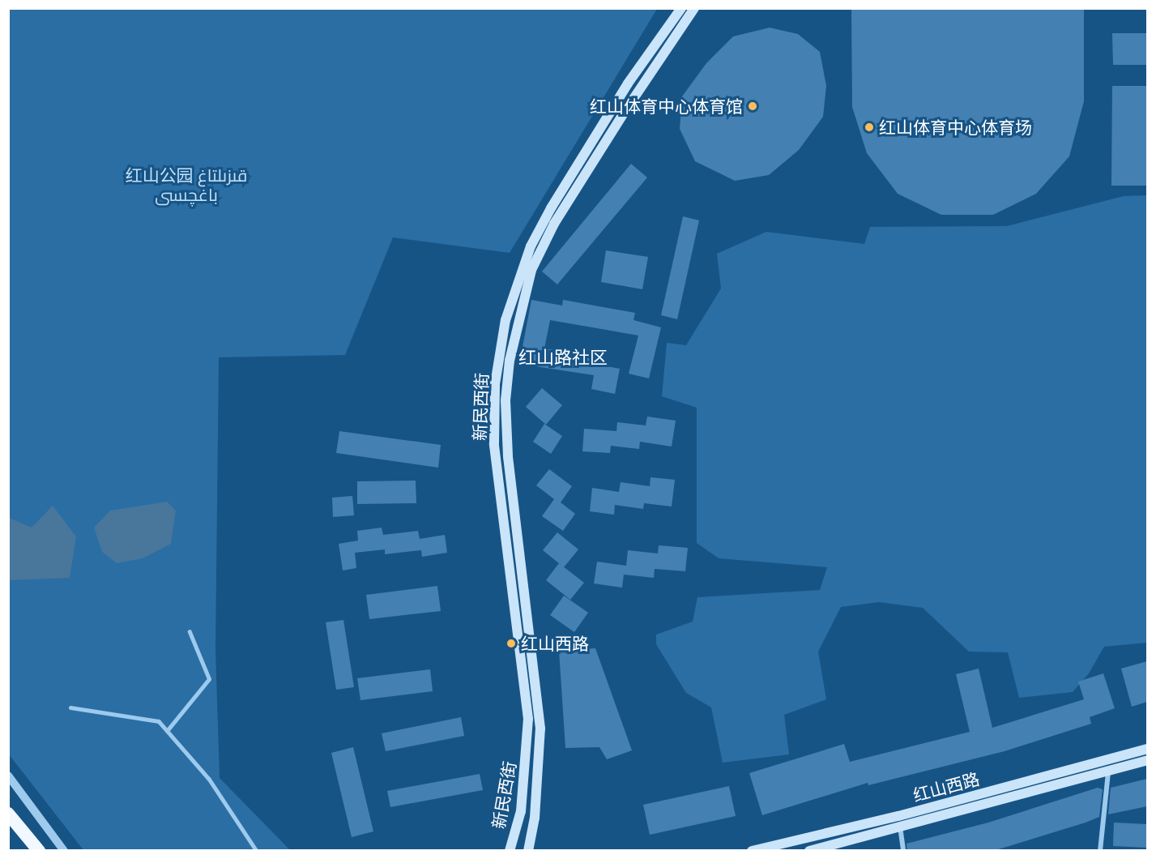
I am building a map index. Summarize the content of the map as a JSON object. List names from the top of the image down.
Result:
{
  "streets": {
    "main road": ["新民西街", "红山西路"]
  },
  "districts": ["红山路社区"],
  "parks": ["红山公园 قىزىلتاغ باغچىسى"],
  "places": ["红山体育中心体育馆", "红山体育中心体育场", "红山西路"]
}
